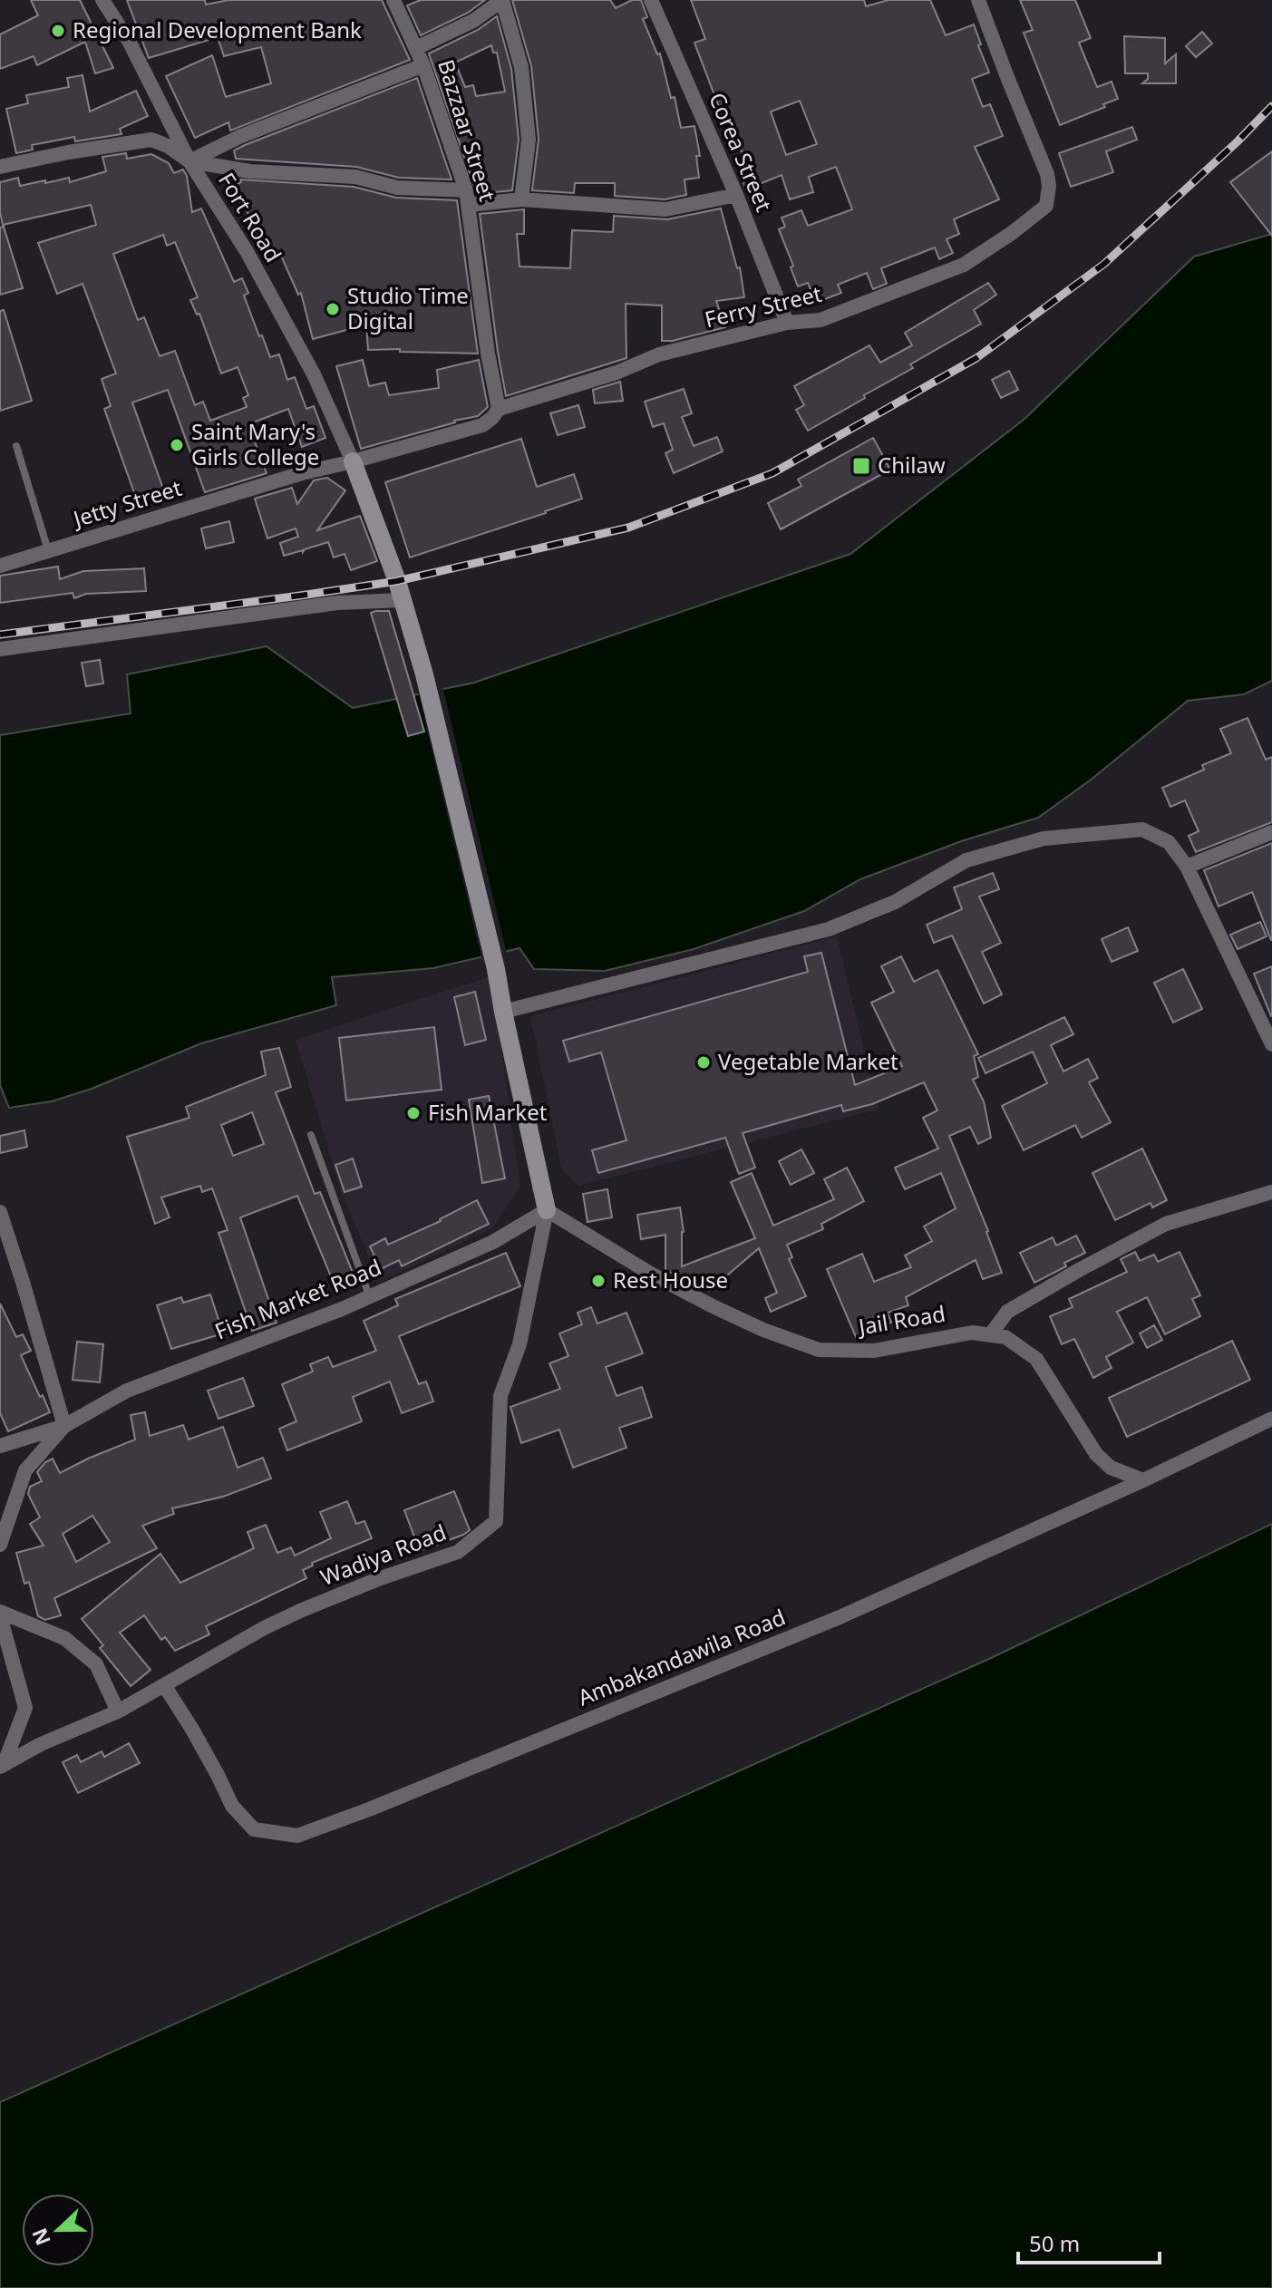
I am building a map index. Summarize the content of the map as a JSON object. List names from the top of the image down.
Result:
{
  "streets": {
    "street": [
      "Bazzaar Street",
      "Corea Street",
      "Fort Road",
      "Ferry Street",
      "Jetty Street",
      "Fish Market Road",
      "Jail Road",
      "Wadiya Road",
      "Ambakandawila Road"
    ]
  },
  "crossings": [
    ["Bazzaar Street", "Ferry Street"],
    ["Corea Street", "Ferry Street"],
    ["Fort Road", "Ferry Street"],
    ["Fort Road", "Jetty Street"],
    ["Ferry Street", "Jetty Street"],
    ["Fish Market Road", "Jail Road"],
    ["Fish Market Road", "Wadiya Road"],
    ["Jail Road", "Wadiya Road"],
    ["Jail Road", "Ambakandawila Road"],
    ["Wadiya Road", "Ambakandawila Road"]
  ],
  "places": {
    "other": [
      "Regional Development Bank",
      "Studio Time Digital",
      "Saint Mary's Girls College",
      "Vegetable Market",
      "Fish Market",
      "Rest House"
    ],
    "transit": ["Chilaw"]
  },
  "scale_bar": "50 m",
  "north": "left"
}
